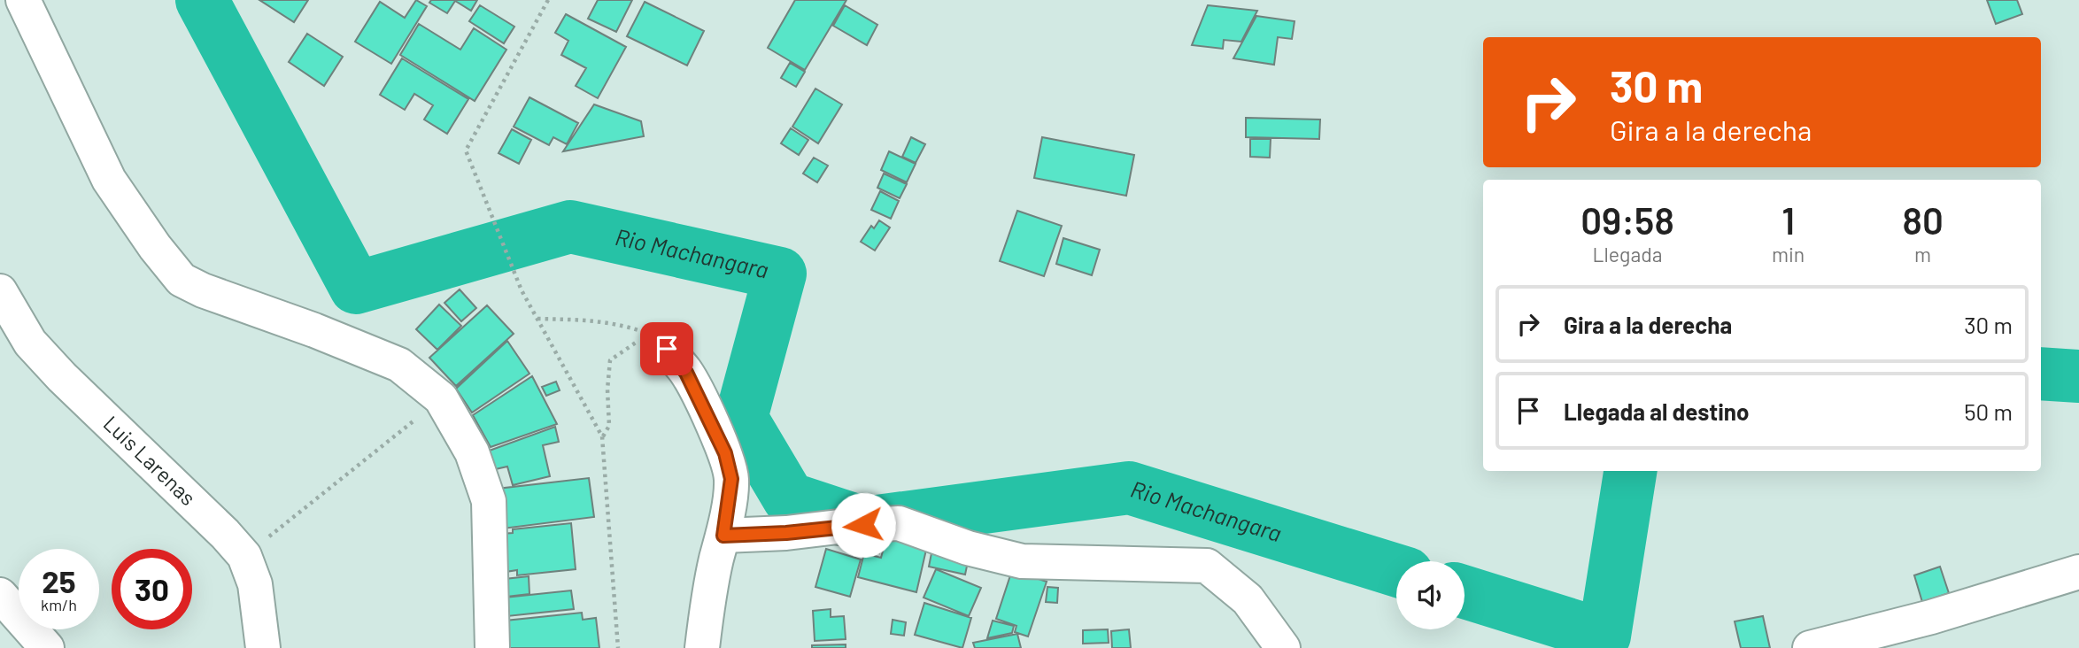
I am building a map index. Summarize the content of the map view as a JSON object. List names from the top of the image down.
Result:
{
  "streets": {
    "street": ["Luis Larenas"]
  },
  "water": ["Rio Machangara"],
  "page": {
    "turn": ["30 m", "Gira a la derecha"],
    "eta": [
      "09:58",
      "Llegada",
      "1",
      "min",
      "80",
      "m"
    ],
    "list": [
      {
        "name": "Gira a la derecha",
        "value": "30 m"
      },
      {
        "name": "Llegada al destino",
        "value": "50 m"
      }
    ],
    "speed": "25 km/h",
    "limit": "30"
  }
}
